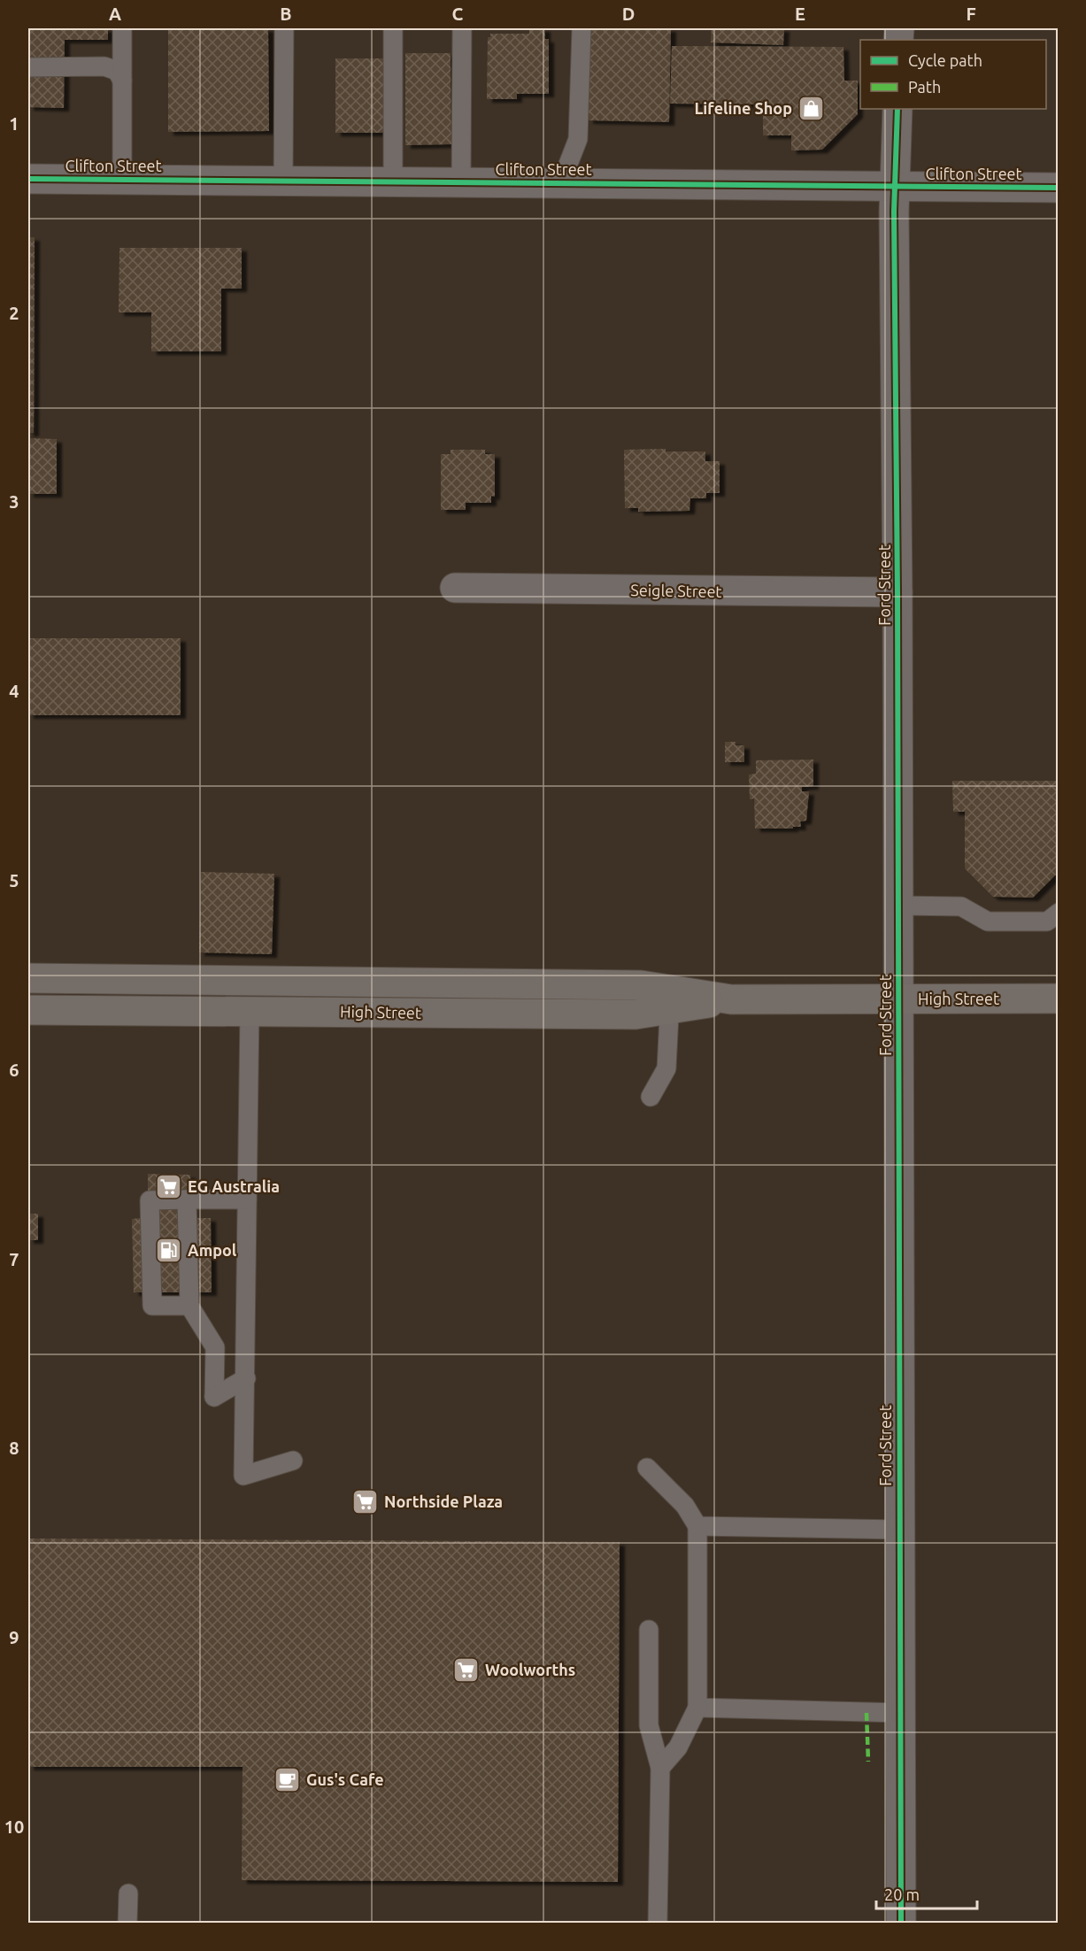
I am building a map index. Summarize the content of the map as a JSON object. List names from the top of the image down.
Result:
{
  "streets": {
    "main road": ["High Street"],
    "street": ["Clifton Street", "Ford Street", "Seigle Street"]
  },
  "crossings": [
    ["Clifton Street", "Ford Street"],
    ["Ford Street", "Seigle Street"],
    ["Ford Street", "High Street"]
  ],
  "places": {
    "shop": ["Lifeline Shop"],
    "supermarket": ["EG Australia", "Northside Plaza", "Woolworths"],
    "fuel station": ["Ampol"],
    "cafe": ["Gus's Cafe"]
  },
  "legend": ["Cycle path", "Path"],
  "scale_bar": "20 m",
  "grid": {
    "columns": [
      "A",
      "B",
      "C",
      "D",
      "E",
      "F"
    ],
    "rows": [
      "1",
      "2",
      "3",
      "4",
      "5",
      "6",
      "7",
      "8",
      "9",
      "10"
    ]
  }
}
